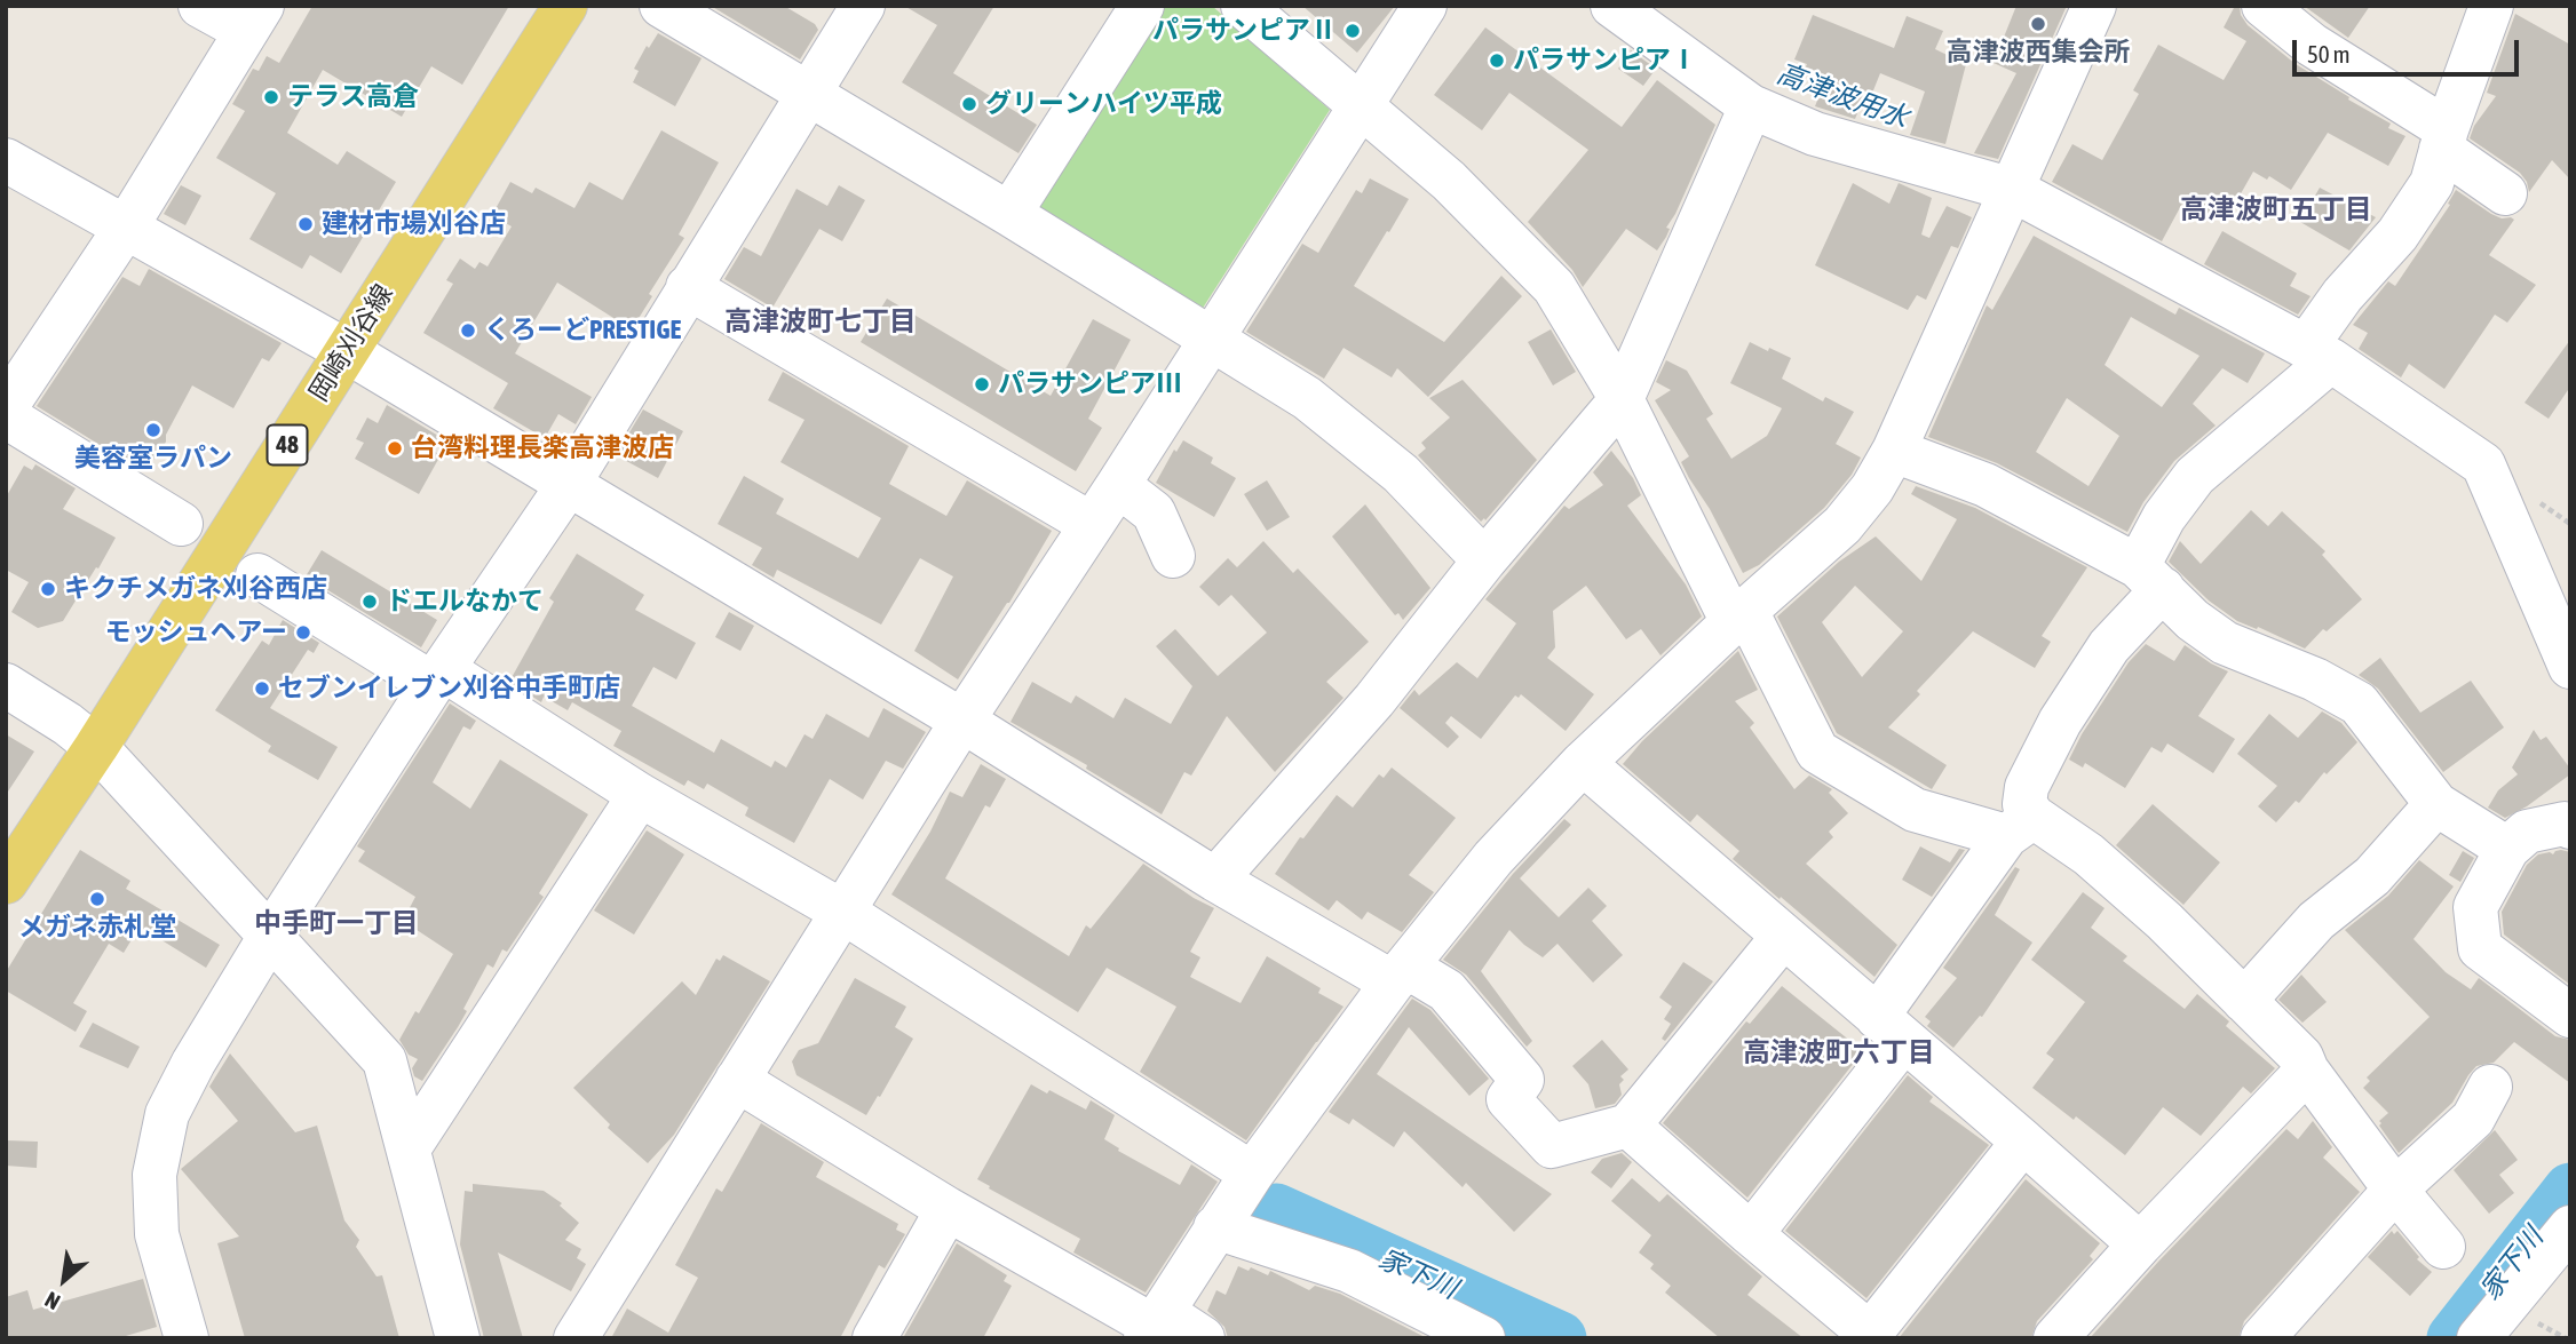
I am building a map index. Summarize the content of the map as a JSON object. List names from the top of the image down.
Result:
{
  "streets": {
    "main road": ["岡崎刈谷線", "48"]
  },
  "districts": [
    "高津波町五丁目",
    "高津波町七丁目",
    "中手町一丁目",
    "高津波町六丁目"
  ],
  "water": ["高津波用水", "家下川"],
  "places": [
    "高津波西集会所",
    "パラサンピアⅡ",
    "パラサンピアⅠ",
    "テラス高倉",
    "グリーンハイツ平成",
    "建材市場刈谷店",
    "くろーどPRESTIGE",
    "パラサンピアⅢ",
    "美容室ラパン",
    "台湾料理長楽高津波店",
    "キクチメガネ刈谷西店",
    "ドエルなかて",
    "モッシュヘアー",
    "セブンイレブン刈谷中手町店",
    "メガネ赤札堂"
  ],
  "scale_bar": "50 m",
  "north": "bottom left"
}
